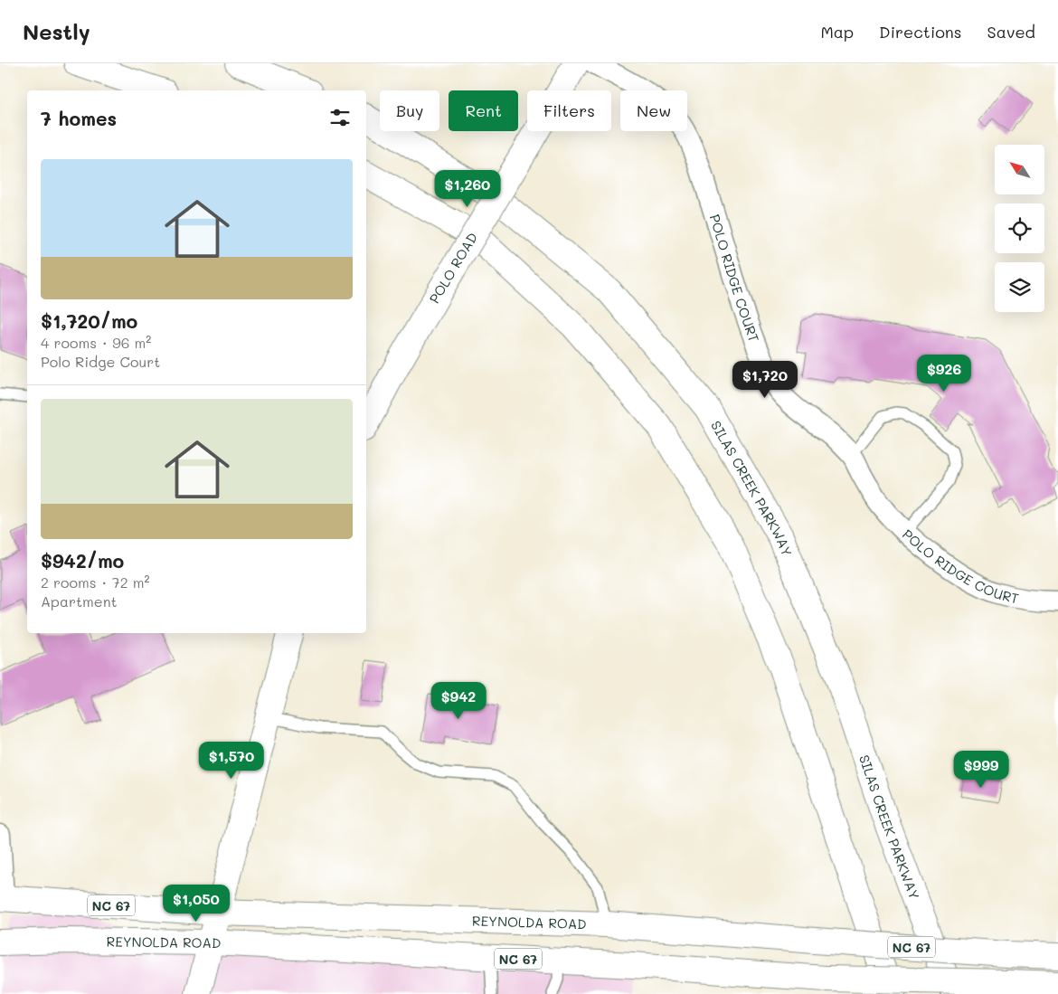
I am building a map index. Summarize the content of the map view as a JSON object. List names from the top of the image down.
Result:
{
  "streets": {
    "main road": [
      "POLO ROAD",
      "SILAS CREEK PARKWAY",
      "NC 67",
      "REYNOLDA ROAD"
    ],
    "street": ["POLO RIDGE COURT"]
  },
  "north": "top left",
  "page": {
    "header": "Nestly",
    "nav": ["Map", "Directions", "Saved"],
    "chip": [
      "Buy",
      "Rent",
      "Filters",
      "New"
    ],
    "heading": "7 homes",
    "list": [
      {
        "name": "$1,720/mo",
        "note": "4 rooms · 96 m² · Polo Ridge Court"
      },
      {
        "name": "$942/mo",
        "note": "2 rooms · 72 m² · Apartment"
      }
    ],
    "price": [
      "$1,260",
      "$926",
      "$1,720",
      "$942",
      "$1,570",
      "$999",
      "$1,050"
    ]
  }
}
